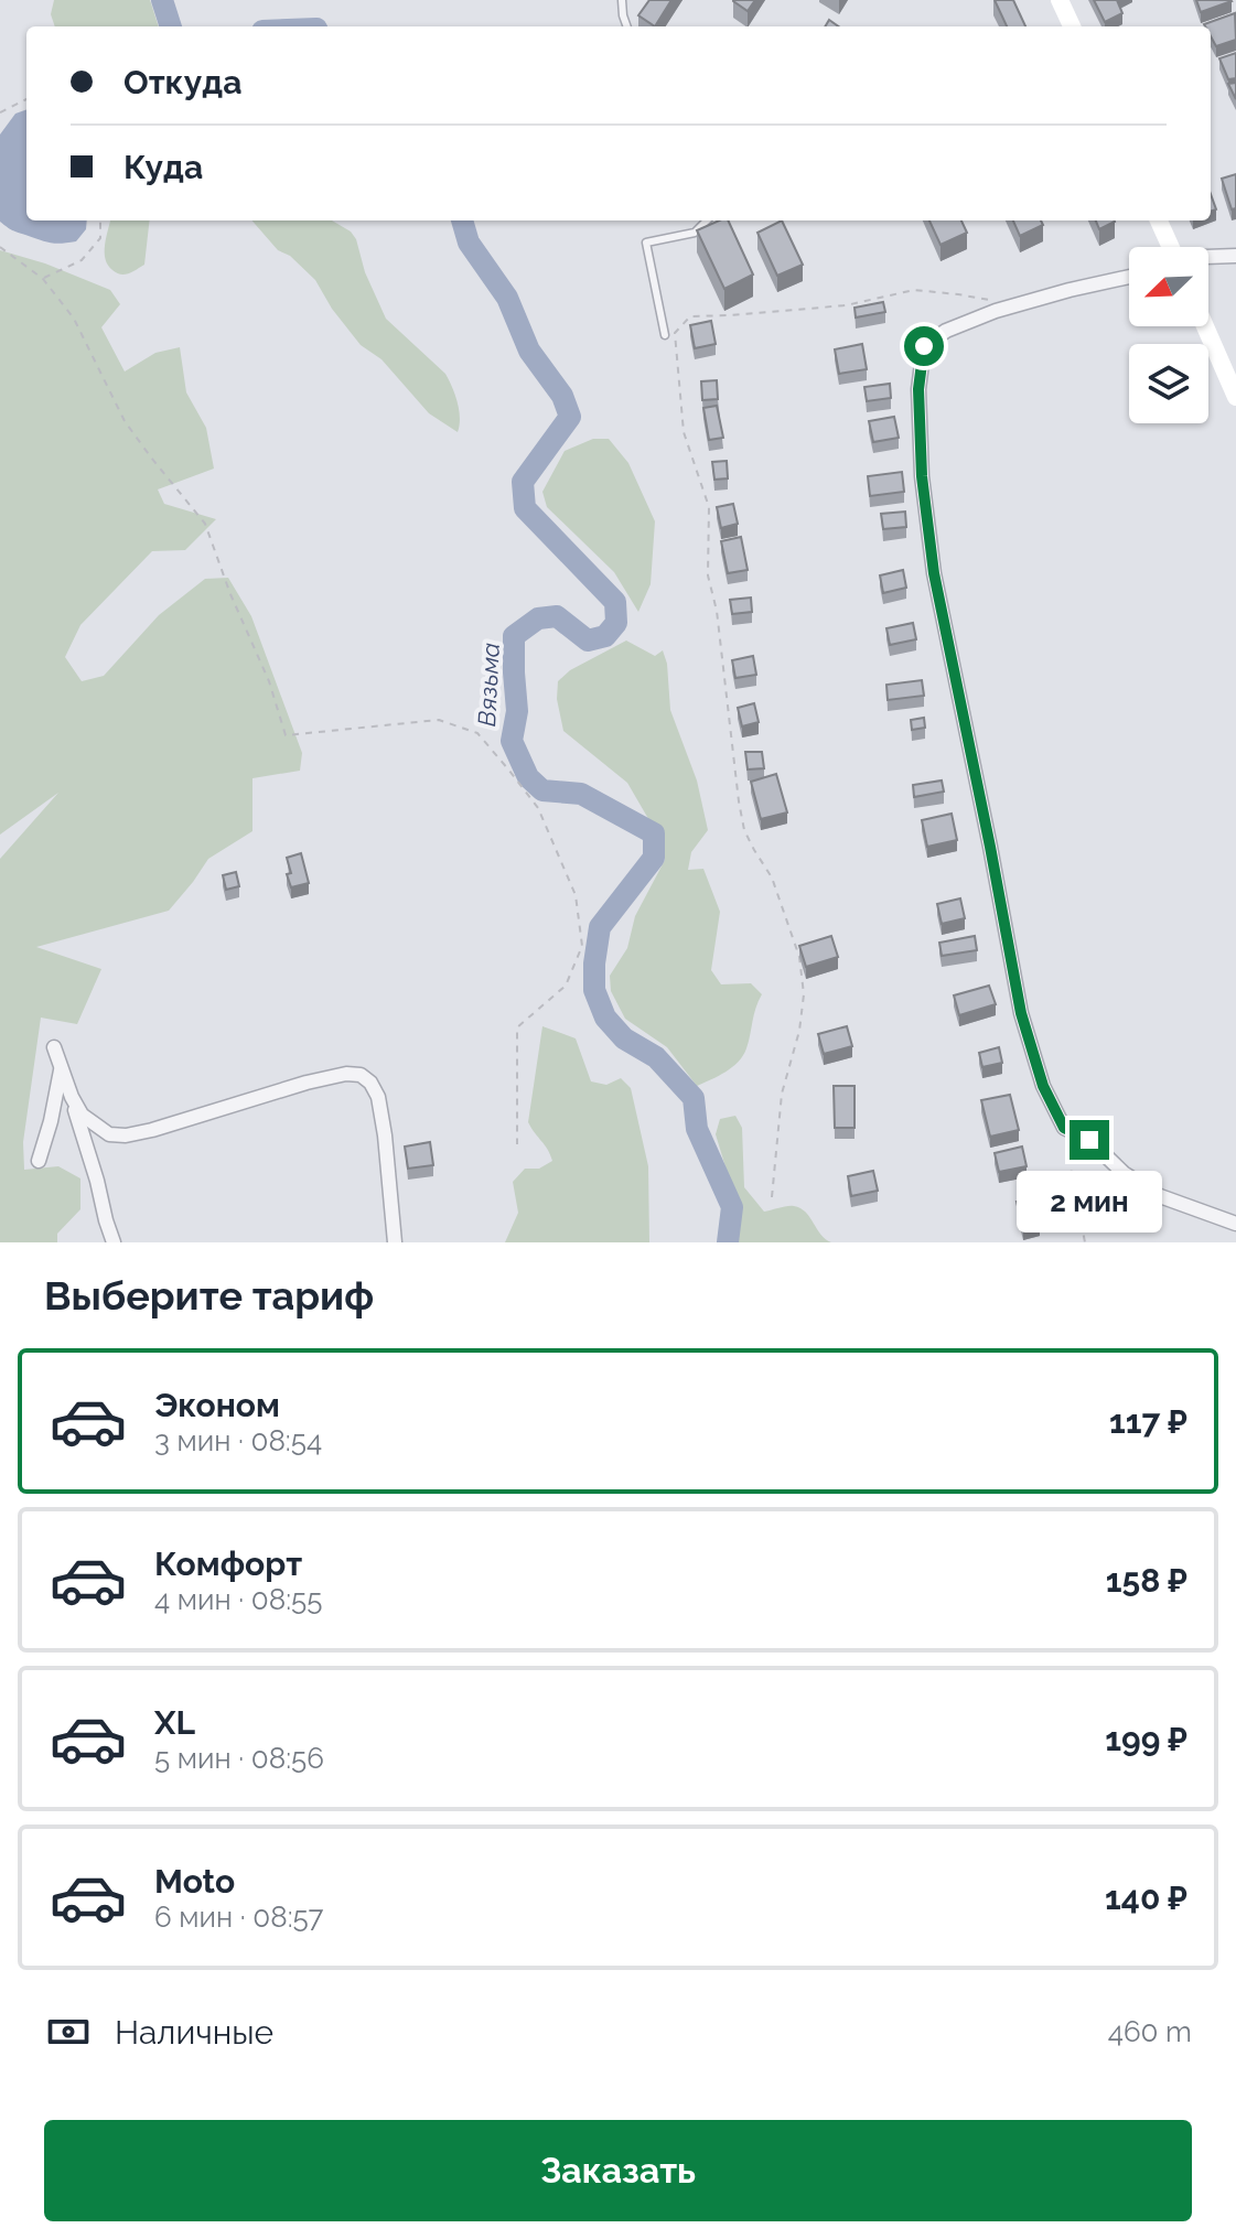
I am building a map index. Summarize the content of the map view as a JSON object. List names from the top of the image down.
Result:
{
  "water": ["Вязьма"],
  "north": "bottom left",
  "page": {
    "banner": ["Откуда", "Куда"],
    "bubble": "2 мин",
    "heading": "Выберите тариф",
    "list": [
      {
        "name": "Эконом",
        "note": "3 мин · 08:54",
        "value": "117 ₽"
      },
      {
        "name": "Комфорт",
        "note": "4 мин · 08:55",
        "value": "158 ₽"
      },
      {
        "name": "XL",
        "note": "5 мин · 08:56",
        "value": "199 ₽"
      },
      {
        "name": "Moto",
        "note": "6 мин · 08:57",
        "value": "140 ₽"
      }
    ],
    "pay": ["Наличные", "460 m"],
    "buttons": "Заказать"
  }
}
